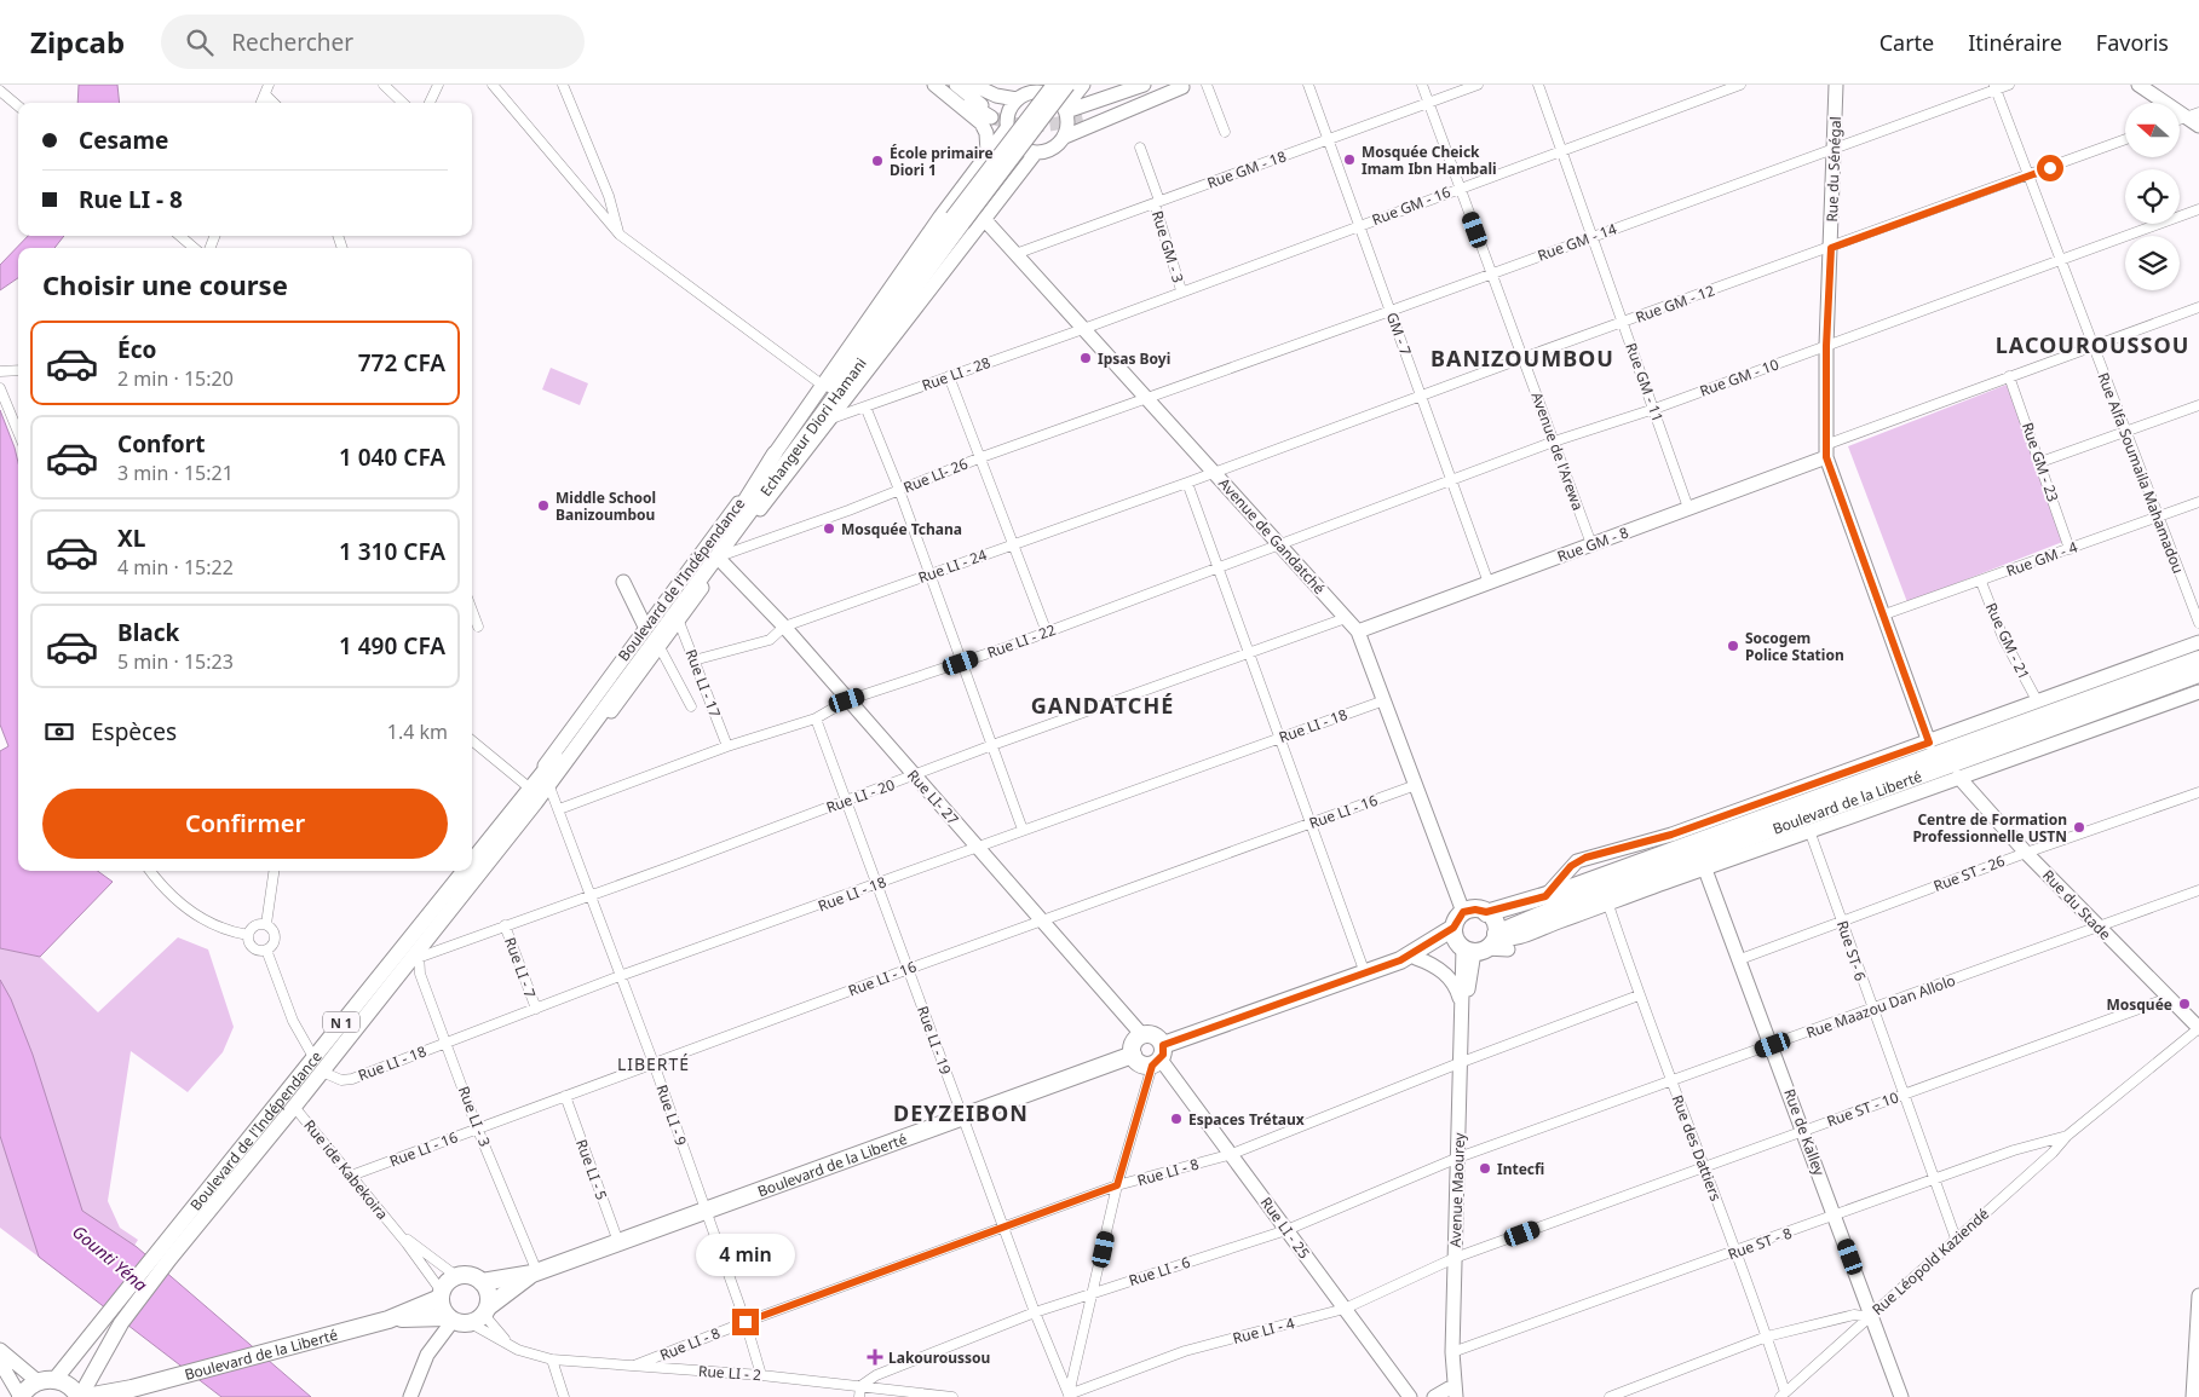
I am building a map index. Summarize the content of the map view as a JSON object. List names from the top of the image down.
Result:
{
  "streets": {
    "highway": ["Boulevard de la Liberté"],
    "main road": [
      "Rue du Sénégal",
      "Echangeur Diori Hamani",
      "Avenue de Gandatché",
      "Rue GM - 8",
      "Boulevard de l'Indépendance",
      "Rue LI- 27",
      "Rue du Stade",
      "N 1",
      "Rue de Kalley",
      "Avenue Maourey",
      "Rue LI - 25"
    ],
    "street": [
      "Rue GM - 18",
      "Rue GM - 16",
      "Rue GM - 14",
      "Rue GM - 3",
      "Rue GM - 12",
      "GM - 7",
      "Rue LI - 28",
      "Rue GM - 10",
      "Rue GM - 11",
      "Avenue de l'Arewa",
      "Rue GM - 23",
      "Rue Alfa Soumaila Mahamadou",
      "Rue LI- 26",
      "Rue GM - 4",
      "Rue LI - 24",
      "Rue LI - 22",
      "Rue GM - 21",
      "Rue LI - 17",
      "Rue LI - 18",
      "Rue LI - 20",
      "Rue LI - 16",
      "Rue ST - 26",
      "Rue ST- 6",
      "Rue LI - 7",
      "Rue Maazou Dan Allolo",
      "Rue LI - 19",
      "Rue ST - 10",
      "Rue LI - 9",
      "Rue LI - 3",
      "Rue des Dattiers",
      "Rue ide Kabekoira",
      "Rue LI - 5",
      "Rue LI - 8",
      "Rue ST - 8",
      "Rue Léopold Kaziendé",
      "Rue LI - 6",
      "Rue LI - 4",
      "Rue LI - 2"
    ]
  },
  "crossings": [
    ["Rue GM - 18", "Rue GM - 3"],
    ["Rue GM - 18", "GM - 7"],
    ["Rue GM - 18", "Avenue de l'Arewa"],
    ["Rue GM - 18", "Avenue de Gandatché"],
    ["Rue du Sénégal", "Rue GM - 14"],
    ["Rue du Sénégal", "Rue GM - 12"],
    ["Rue du Sénégal", "Rue GM - 10"],
    ["Rue du Sénégal", "Rue GM - 8"],
    ["Rue du Sénégal", "Rue GM - 4"],
    ["Rue du Sénégal", "Boulevard de la Liberté"],
    ["Rue GM - 16", "Rue GM - 3"],
    ["Rue GM - 16", "GM - 7"],
    ["Rue GM - 16", "Rue LI - 28"],
    ["Rue GM - 16", "Rue GM - 11"],
    ["Rue GM - 16", "Avenue de l'Arewa"],
    ["Rue GM - 16", "Avenue de Gandatché"],
    ["Rue GM - 14", "GM - 7"],
    ["Rue GM - 14", "Rue GM - 11"],
    ["Rue GM - 14", "Avenue de l'Arewa"],
    ["Rue GM - 14", "Rue Alfa Soumaila Mahamadou"],
    ["Rue GM - 14", "Rue LI- 26"],
    ["Rue GM - 14", "Avenue de Gandatché"],
    ["Rue GM - 12", "GM - 7"],
    ["Rue GM - 12", "Rue GM - 11"],
    ["Rue GM - 12", "Avenue de l'Arewa"],
    ["Rue GM - 12", "Rue Alfa Soumaila Mahamadou"],
    ["Rue GM - 12", "Avenue de Gandatché"],
    ["Rue GM - 12", "Rue LI - 24"],
    ["GM - 7", "Rue GM - 10"],
    ["GM - 7", "Rue GM - 8"],
    ["Rue LI - 28", "Avenue de Gandatché"],
    ["Rue LI - 28", "Boulevard de l'Indépendance"],
    ["Rue GM - 10", "Rue GM - 11"],
    ["Rue GM - 10", "Avenue de l'Arewa"],
    ["Rue GM - 10", "Rue Alfa Soumaila Mahamadou"],
    ["Rue GM - 10", "Avenue de Gandatché"],
    ["Rue GM - 10", "Rue LI - 22"],
    ["Rue GM - 11", "Rue GM - 8"],
    ["Echangeur Diori Hamani", "Boulevard de l'Indépendance"],
    ["Avenue de l'Arewa", "Rue GM - 8"],
    ["Rue GM - 23", "Rue GM - 8"],
    ["Rue GM - 23", "Rue GM - 4"],
    ["Rue Alfa Soumaila Mahamadou", "Rue GM - 8"],
    ["Rue Alfa Soumaila Mahamadou", "Rue GM - 4"],
    ["Rue LI- 26", "Avenue de Gandatché"],
    ["Rue LI- 26", "Boulevard de l'Indépendance"],
    ["Rue LI- 26", "Rue LI- 27"],
    ["Avenue de Gandatché", "Rue GM - 8"],
    ["Avenue de Gandatché", "Rue LI - 24"],
    ["Avenue de Gandatché", "Boulevard de l'Indépendance"],
    ["Avenue de Gandatché", "Rue LI - 22"],
    ["Avenue de Gandatché", "Rue LI - 18"],
    ["Avenue de Gandatché", "Rue LI - 20"],
    ["Avenue de Gandatché", "Boulevard de la Liberté"],
    ["Avenue de Gandatché", "Rue LI - 16"],
    ["Rue GM - 4", "Rue GM - 21"],
    ["Rue LI - 24", "Rue LI - 17"],
    ["Rue LI - 24", "Rue LI- 27"],
    ["Boulevard de l'Indépendance", "Rue LI - 17"],
    ["Boulevard de l'Indépendance", "Rue LI - 18"],
    ["Boulevard de l'Indépendance", "Rue LI - 20"],
    ["Boulevard de l'Indépendance", "Rue LI- 27"],
    ["Boulevard de l'Indépendance", "Rue LI - 9"],
    ["Boulevard de l'Indépendance", "Rue LI - 3"],
    ["Boulevard de l'Indépendance", "Rue ide Kabekoira"],
    ["Rue LI - 22", "Rue LI - 17"],
    ["Rue LI - 22", "Rue LI- 27"],
    ["Rue LI - 22", "Rue LI - 19"],
    ["Rue LI - 22", "Rue LI - 9"],
    ["Rue GM - 21", "Boulevard de la Liberté"],
    ["Rue LI - 18", "Rue LI- 27"],
    ["Rue LI - 18", "Rue LI - 7"],
    ["Rue LI - 18", "Rue LI - 19"],
    ["Rue LI - 18", "Rue LI - 9"],
    ["Rue LI - 18", "Rue LI - 3"],
    ["Rue LI - 20", "Rue LI- 27"],
    ["Rue LI - 20", "Rue LI - 7"],
    ["Rue LI - 20", "Rue LI - 19"],
    ["Rue LI - 20", "Rue LI - 9"],
    ["Rue LI - 20", "Rue LI - 3"],
    ["Rue LI- 27", "Boulevard de la Liberté"],
    ["Rue LI- 27", "Rue LI - 16"],
    ["Rue LI- 27", "Rue LI - 25"],
    ["Boulevard de la Liberté", "Rue du Stade"],
    ["Boulevard de la Liberté", "Rue ST- 6"],
    ["Boulevard de la Liberté", "Rue LI - 19"],
    ["Boulevard de la Liberté", "Rue LI - 9"],
    ["Boulevard de la Liberté", "Rue LI - 3"],
    ["Boulevard de la Liberté", "Rue de Kalley"],
    ["Boulevard de la Liberté", "Rue des Dattiers"],
    ["Boulevard de la Liberté", "Rue LI - 5"],
    ["Boulevard de la Liberté", "Avenue Maourey"],
    ["Boulevard de la Liberté", "Rue LI - 25"],
    ["Rue LI - 16", "Rue LI - 19"],
    ["Rue LI - 16", "Rue LI - 9"],
    ["Rue LI - 16", "Rue LI - 3"],
    ["Rue LI - 16", "Rue ide Kabekoira"],
    ["Rue LI - 16", "Rue LI - 5"],
    ["Rue ST - 26", "Rue du Stade"],
    ["Rue ST - 26", "Rue ST- 6"],
    ["Rue ST - 26", "Rue de Kalley"],
    ["Rue du Stade", "Rue Maazou Dan Allolo"],
    ["Rue du Stade", "Rue ST - 10"],
    ["Rue du Stade", "Rue Léopold Kaziendé"],
    ["Rue ST- 6", "Rue Maazou Dan Allolo"],
    ["Rue ST- 6", "Rue ST - 10"],
    ["Rue ST- 6", "Rue ST - 8"],
    ["Rue ST- 6", "Rue Léopold Kaziendé"],
    ["Rue Maazou Dan Allolo", "Rue de Kalley"],
    ["Rue Maazou Dan Allolo", "Rue des Dattiers"],
    ["Rue Maazou Dan Allolo", "Avenue Maourey"],
    ["Rue Maazou Dan Allolo", "Rue LI - 6"],
    ["Rue LI - 19", "Rue LI - 8"],
    ["Rue LI - 19", "Rue LI - 6"],
    ["Rue LI - 19", "Rue LI - 4"],
    ["Rue ST - 10", "Rue de Kalley"],
    ["Rue ST - 10", "Rue des Dattiers"],
    ["Rue ST - 10", "Avenue Maourey"],
    ["Rue ST - 10", "Rue LI - 4"],
    ["Rue LI - 9", "Rue LI - 8"],
    ["Rue LI - 9", "Rue LI - 2"],
    ["Rue de Kalley", "Rue ST - 8"],
    ["Rue de Kalley", "Rue Léopold Kaziendé"],
    ["Rue des Dattiers", "Rue ST - 8"],
    ["Rue des Dattiers", "Rue Léopold Kaziendé"],
    ["Rue LI - 8", "Avenue Maourey"],
    ["Rue LI - 8", "Rue LI - 25"],
    ["Rue LI - 8", "Rue LI - 2"],
    ["Avenue Maourey", "Rue ST - 8"],
    ["Avenue Maourey", "Rue LI - 6"],
    ["Avenue Maourey", "Rue LI - 4"],
    ["Rue LI - 25", "Rue LI - 6"],
    ["Rue LI - 25", "Rue LI - 4"],
    ["Rue ST - 8", "Rue Léopold Kaziendé"],
    ["Rue LI - 6", "Rue LI - 2"]
  ],
  "districts": [
    "LACOUROUSSOU",
    "BANIZOUMBOU",
    "GANDATCHÉ",
    "LIBERTÉ",
    "DEYZEIBON"
  ],
  "water": ["Gounti Yéna"],
  "places": {
    "other": [
      "Mosquée Cheick Imam Ibn Hambali",
      "École primaire Diori 1",
      "Ipsas Boyi",
      "Middle School Banizoumbou",
      "Mosquée Tchana",
      "Socogem Police Station",
      "Centre de Formation Professionnelle USTN",
      "Mosquée",
      "Espaces Trétaux",
      "Intecfi"
    ],
    "health": ["Lakouroussou"]
  },
  "north": "left",
  "page": {
    "header": "Zipcab",
    "search": "Rechercher",
    "nav": ["Carte", "Itinéraire", "Favoris"],
    "banner": ["Cesame", "Rue LI - 8"],
    "heading": "Choisir une course",
    "list": [
      {
        "name": "Éco",
        "note": "2 min · 15:20",
        "value": "772 CFA"
      },
      {
        "name": "Confort",
        "note": "3 min · 15:21",
        "value": "1 040 CFA"
      },
      {
        "name": "XL",
        "note": "4 min · 15:22",
        "value": "1 310 CFA"
      },
      {
        "name": "Black",
        "note": "5 min · 15:23",
        "value": "1 490 CFA"
      }
    ],
    "pay": ["Espèces", "1.4 km"],
    "buttons": "Confirmer",
    "bubble": "4 min"
  }
}
